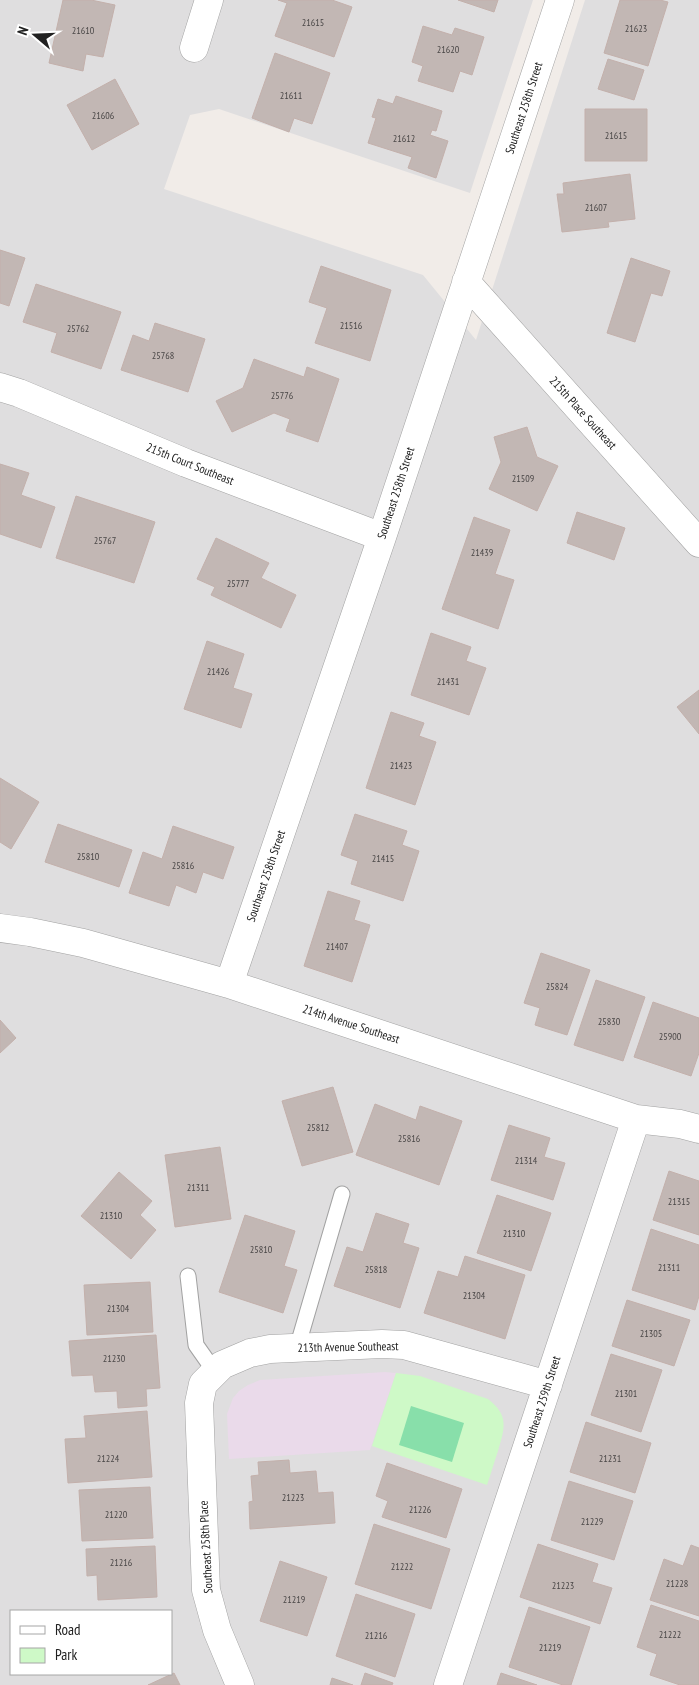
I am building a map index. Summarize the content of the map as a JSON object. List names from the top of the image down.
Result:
{
  "streets": {
    "street": [
      "Southeast 258th Street",
      "215th Place Southeast",
      "215th Court Southeast",
      "214th Avenue Southeast",
      "213th Avenue Southeast",
      "Southeast 259th Street",
      "Southeast 258th Place"
    ]
  },
  "crossings": [
    ["Southeast 258th Street", "215th Place Southeast"],
    ["Southeast 258th Street", "215th Court Southeast"],
    ["Southeast 258th Street", "214th Avenue Southeast"],
    ["214th Avenue Southeast", "Southeast 259th Street"],
    ["213th Avenue Southeast", "Southeast 259th Street"],
    ["213th Avenue Southeast", "Southeast 258th Place"]
  ],
  "house_numbers": [
    "21615",
    "21623",
    "21610",
    "21620",
    "21611",
    "21606",
    "21615",
    "21612",
    "21607",
    "21516",
    "25762",
    "25768",
    "25776",
    "21509",
    "25767",
    "21439",
    "25777",
    "21426",
    "21431",
    "21423",
    "25810",
    "21415",
    "25816",
    "21407",
    "25824",
    "25830",
    "25900",
    "25812",
    "25816",
    "21314",
    "21311",
    "21315",
    "21310",
    "21310",
    "25810",
    "21311",
    "25818",
    "21304",
    "21304",
    "21305",
    "21230",
    "21301",
    "21224",
    "21231",
    "21223",
    "21226",
    "21220",
    "21229",
    "21216",
    "21222",
    "21228",
    "21223",
    "21219",
    "21222",
    "21216",
    "21219"
  ],
  "legend": ["Road", "Park"],
  "north": "left"
}
